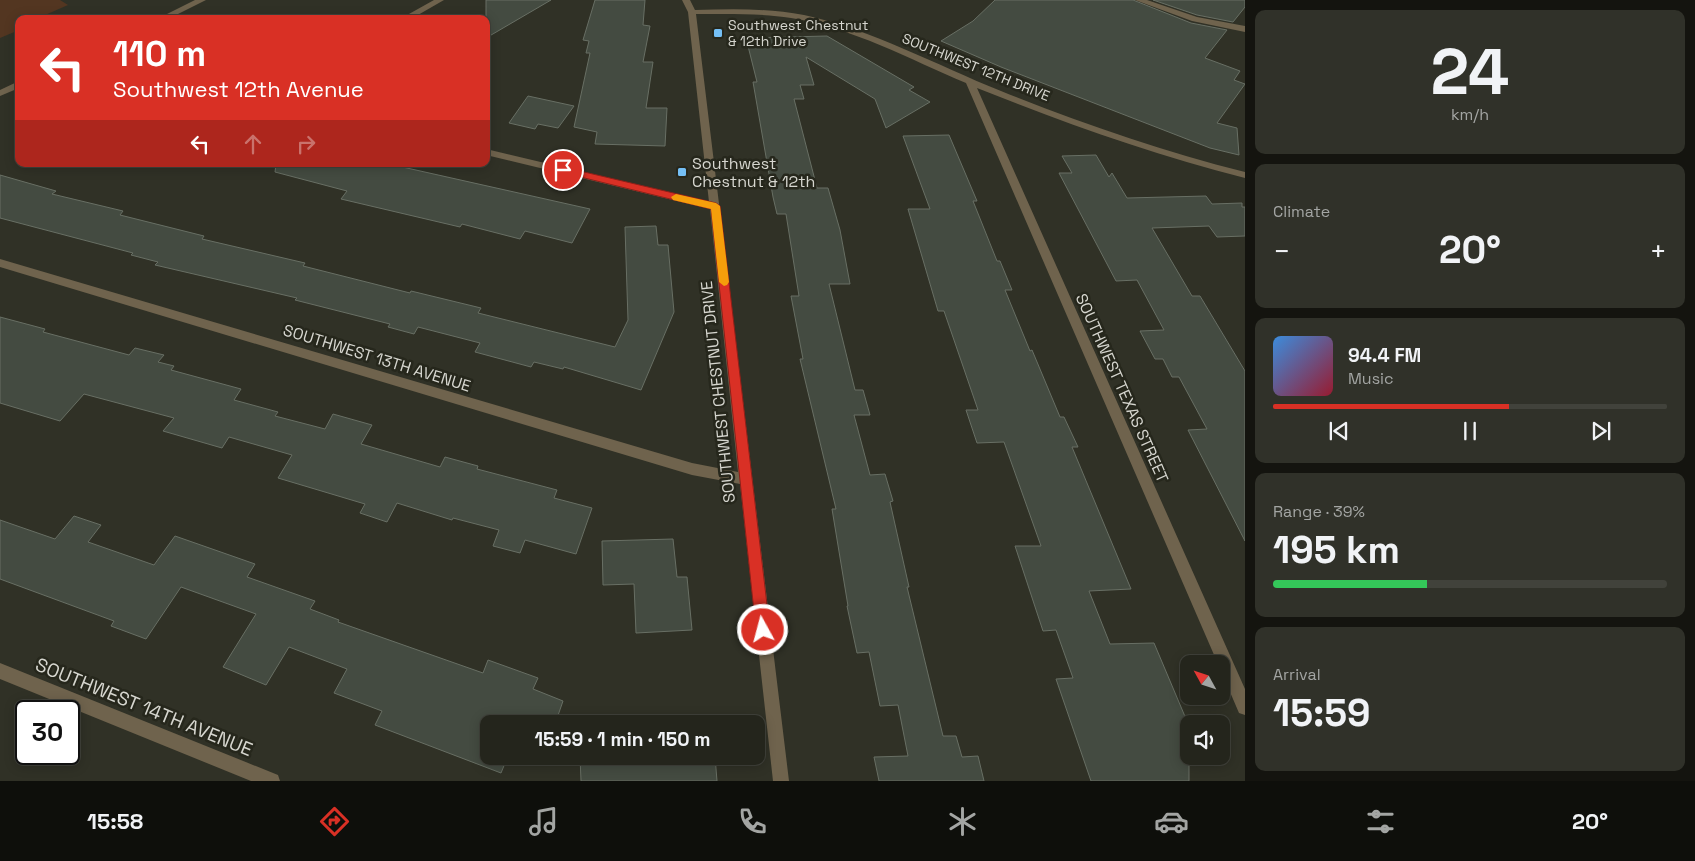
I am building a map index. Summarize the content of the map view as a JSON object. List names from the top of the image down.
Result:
{
  "streets": {
    "street": [
      "SOUTHWEST 12TH DRIVE",
      "SOUTHWEST 13TH AVENUE",
      "SOUTHWEST TEXAS STREET",
      "SOUTHWEST CHESTNUT DRIVE",
      "SOUTHWEST 14TH AVENUE"
    ]
  },
  "crossings": [
    ["SOUTHWEST 12TH DRIVE", "SOUTHWEST TEXAS STREET"],
    ["SOUTHWEST 12TH DRIVE", "SOUTHWEST CHESTNUT DRIVE"],
    ["SOUTHWEST 13TH AVENUE", "SOUTHWEST CHESTNUT DRIVE"]
  ],
  "places": {
    "transit": ["Southwest Chestnut & 12th Drive", "Southwest Chestnut & 12th"]
  },
  "north": "top left",
  "page": {
    "tile": [
      ["24", "km/h"],
      "Climate",
      ["Range · 39%", "195 km"],
      ["Arrival", "15:59"]
    ],
    "turn": ["110 m", "Southwest 12th Avenue"],
    "heat": ["−", "20°", "+"],
    "song": ["94.4 FM", "Music"],
    "limit": "30",
    "trip": "15:59 · 1 min · 150 m",
    "tabs": ["15:58", "20°"]
  }
}
